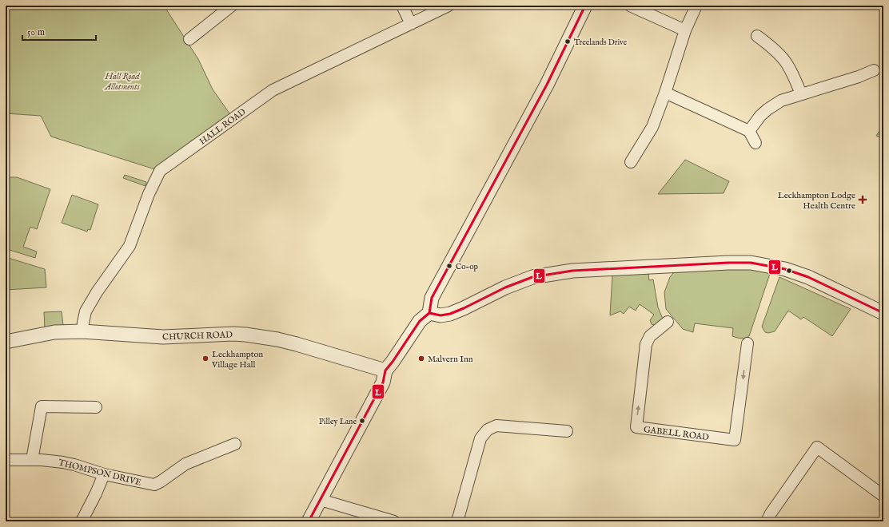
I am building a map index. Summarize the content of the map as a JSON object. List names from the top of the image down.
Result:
{
  "streets": {
    "street": [
      "HALL ROAD",
      "CHURCH ROAD",
      "GABELL ROAD",
      "THOMPSON DRIVE"
    ]
  },
  "crossings": [
    ["HALL ROAD", "CHURCH ROAD"]
  ],
  "parks": ["Hall Road Allotments"],
  "places": {
    "other": [
      "Treelands Drive",
      "Co-op",
      "Leckhampton Village Hall",
      "Malvern Inn",
      "Pilley Lane"
    ],
    "health": ["Leckhampton Lodge Health Centre"]
  },
  "lines": ["transit line L"],
  "scale_bar": "50 m"
}
